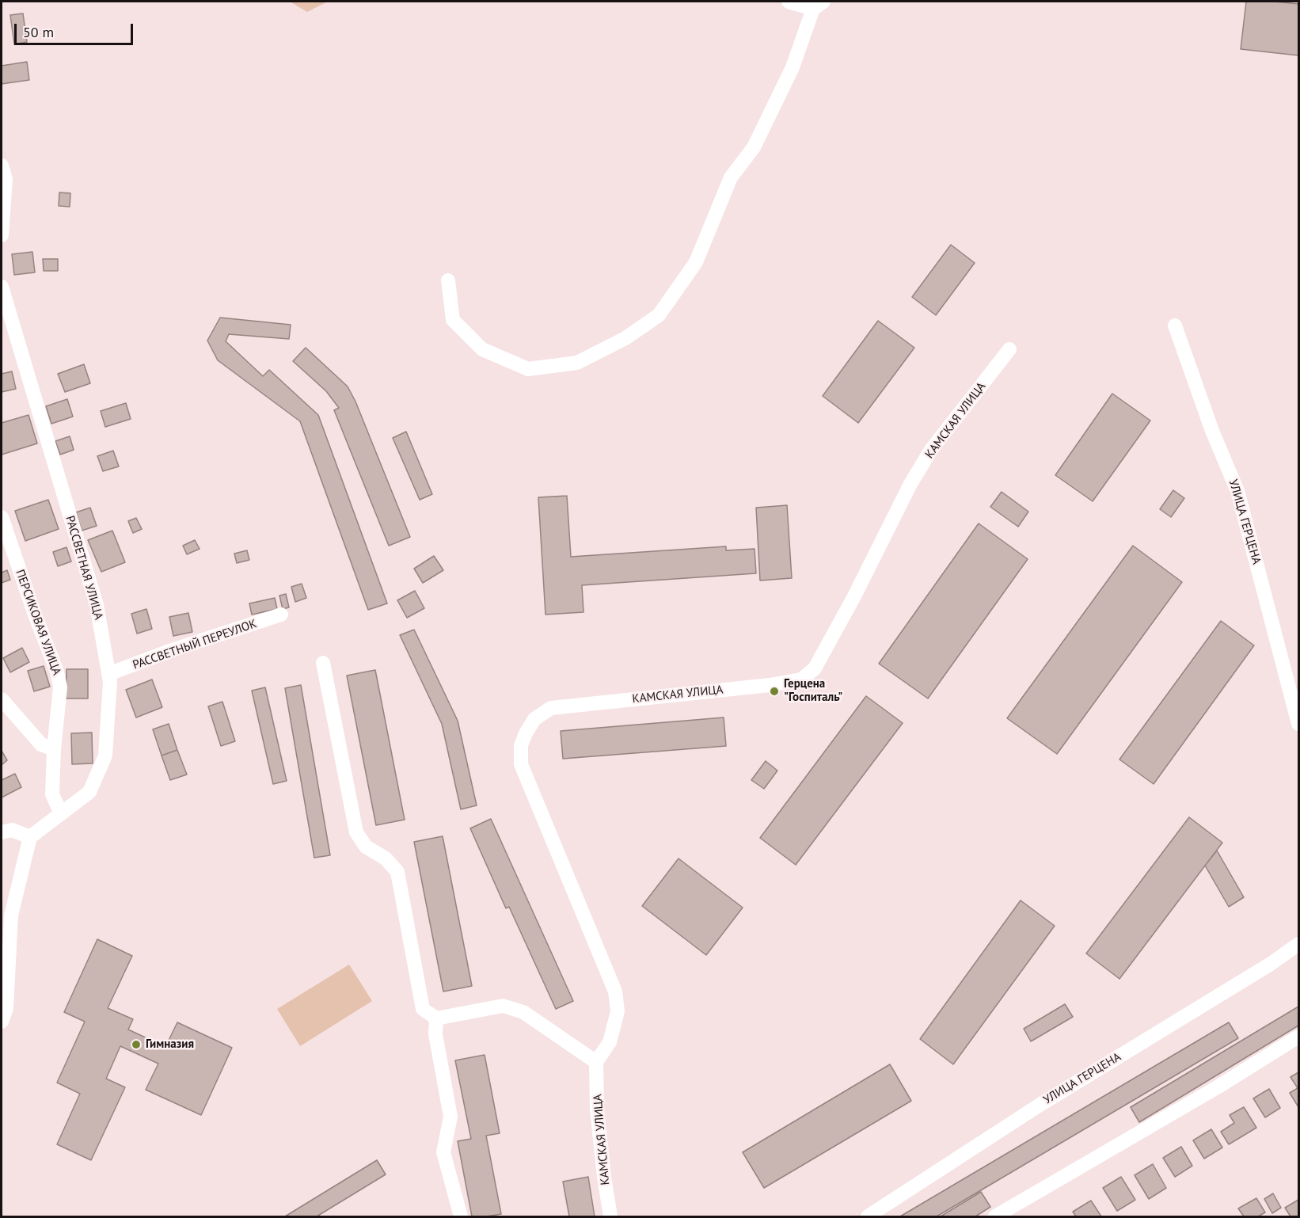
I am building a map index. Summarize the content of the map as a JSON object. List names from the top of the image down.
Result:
{
  "streets": {
    "street": [
      "КАМСКАЯ УЛИЦА",
      "УЛИЦА ГЕРЦЕНА",
      "РАССВЕТНАЯ УЛИЦА",
      "ПЕРСИКОВАЯ УЛИЦА",
      "РАССВЕТНЫЙ ПЕРЕУЛОК"
    ]
  },
  "crossings": [
    ["РАССВЕТНАЯ УЛИЦА", "ПЕРСИКОВАЯ УЛИЦА"],
    ["РАССВЕТНАЯ УЛИЦА", "РАССВЕТНЫЙ ПЕРЕУЛОК"]
  ],
  "places": ["Герцена \"Госпиталь\"", "Гимназия"],
  "scale_bar": "50 m"
}
